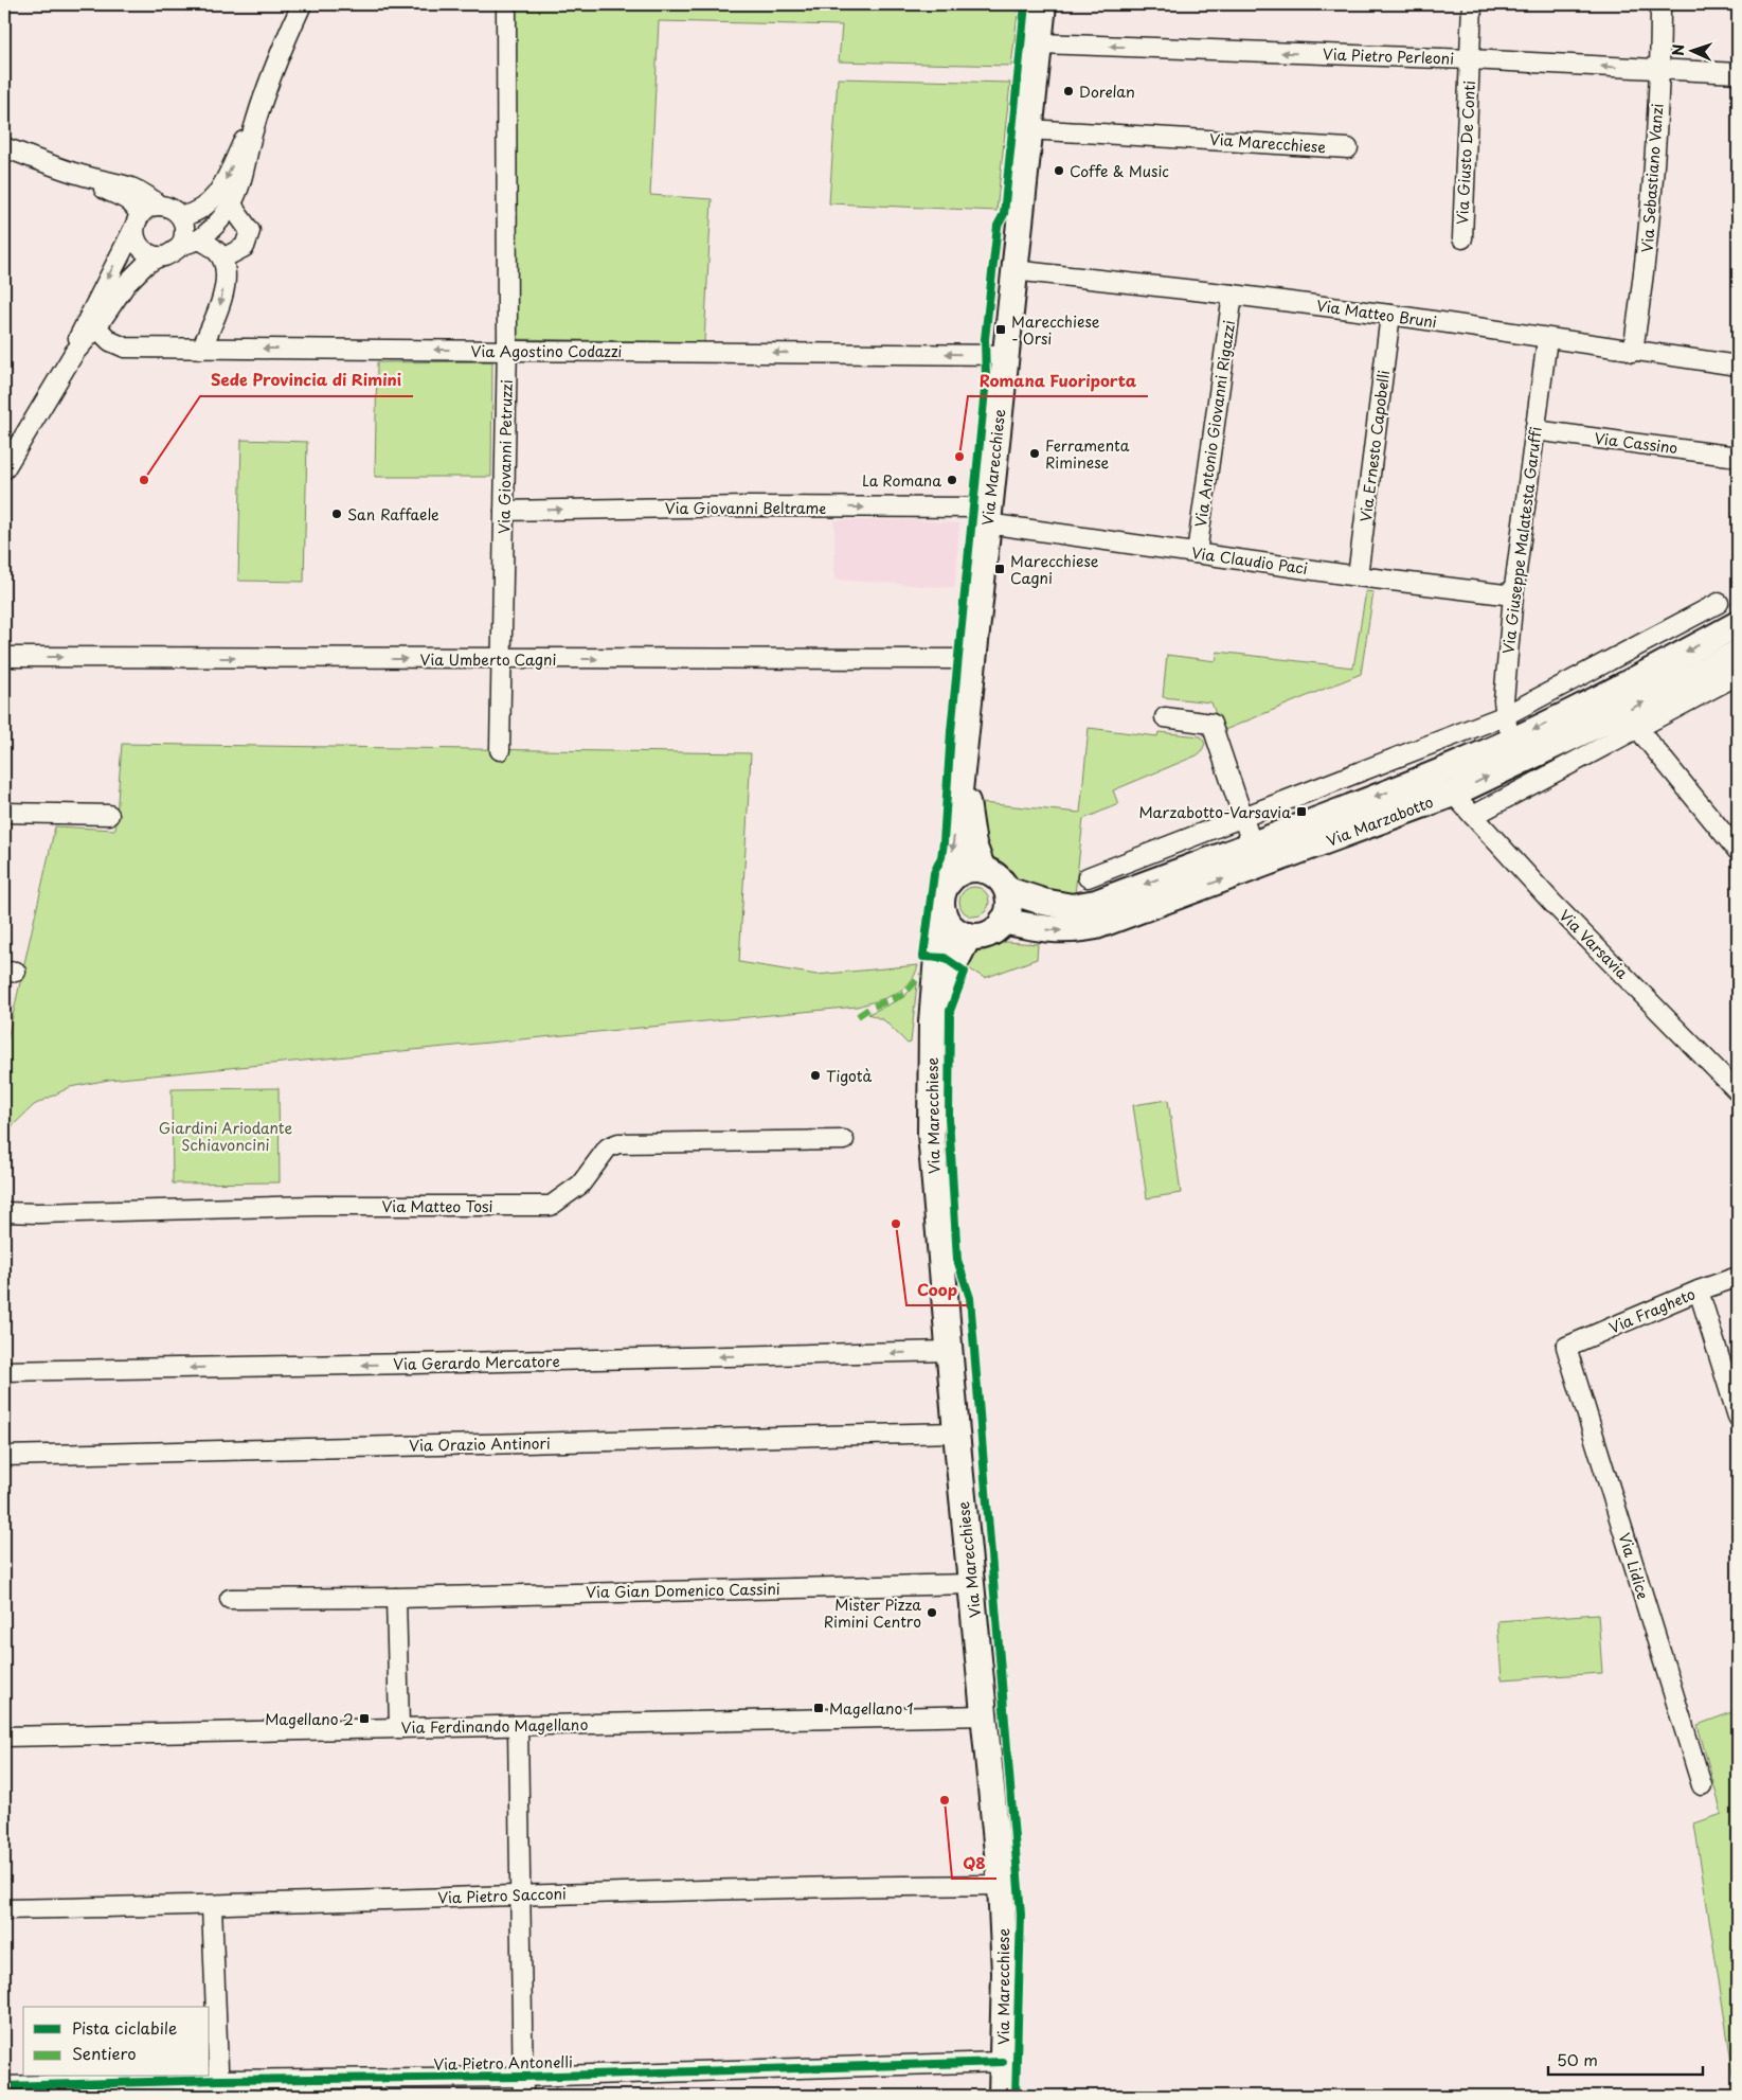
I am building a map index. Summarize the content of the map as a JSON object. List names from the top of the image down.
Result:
{
  "streets": {
    "main road": ["Via Marecchiese", "Via Marzabotto"],
    "street": [
      "Via Pietro Perleoni",
      "Via Giusto De Conti",
      "Via Sebastiano Vanzi",
      "Via Matteo Bruni",
      "Via Agostino Codazzi",
      "Via Antonio Giovanni Rigazzi",
      "Via Cassino",
      "Via Ernesto Capobelli",
      "Via Giovanni Petruzzi",
      "Via Giovanni Beltrame",
      "Via Giuseppe Malatesta Garuffi",
      "Via Claudio Paci",
      "Via Umberto Cagni",
      "Via Varsavia",
      "Via Matteo Tosi",
      "Via Fragheto",
      "Via Gerardo Mercatore",
      "Via Orazio Antinori",
      "Via Lidice",
      "Via Gian Domenico Cassini",
      "Via Ferdinando Magellano",
      "Via Pietro Sacconi",
      "Via Pietro Antonelli"
    ]
  },
  "crossings": [
    ["Via Pietro Perleoni", "Via Marecchiese"],
    ["Via Pietro Perleoni", "Via Giusto De Conti"],
    ["Via Pietro Perleoni", "Via Sebastiano Vanzi"],
    ["Via Marecchiese", "Via Matteo Bruni"],
    ["Via Marecchiese", "Via Agostino Codazzi"],
    ["Via Marecchiese", "Via Giovanni Beltrame"],
    ["Via Marecchiese", "Via Claudio Paci"],
    ["Via Marecchiese", "Via Umberto Cagni"],
    ["Via Marecchiese", "Via Marzabotto"],
    ["Via Marecchiese", "Via Gerardo Mercatore"],
    ["Via Marecchiese", "Via Orazio Antinori"],
    ["Via Marecchiese", "Via Gian Domenico Cassini"],
    ["Via Marecchiese", "Via Ferdinando Magellano"],
    ["Via Marecchiese", "Via Pietro Sacconi"],
    ["Via Marecchiese", "Via Pietro Antonelli"],
    ["Via Sebastiano Vanzi", "Via Matteo Bruni"],
    ["Via Matteo Bruni", "Via Antonio Giovanni Rigazzi"],
    ["Via Matteo Bruni", "Via Ernesto Capobelli"],
    ["Via Matteo Bruni", "Via Giuseppe Malatesta Garuffi"],
    ["Via Agostino Codazzi", "Via Giovanni Petruzzi"],
    ["Via Antonio Giovanni Rigazzi", "Via Claudio Paci"],
    ["Via Cassino", "Via Giuseppe Malatesta Garuffi"],
    ["Via Ernesto Capobelli", "Via Claudio Paci"],
    ["Via Giovanni Petruzzi", "Via Giovanni Beltrame"],
    ["Via Giovanni Petruzzi", "Via Umberto Cagni"],
    ["Via Giovanni Beltrame", "Via Claudio Paci"],
    ["Via Giuseppe Malatesta Garuffi", "Via Claudio Paci"],
    ["Via Giuseppe Malatesta Garuffi", "Via Marzabotto"],
    ["Via Marzabotto", "Via Varsavia"],
    ["Via Fragheto", "Via Lidice"]
  ],
  "one_way": [
    "Via Pietro Perleoni",
    "Via Agostino Codazzi",
    "Via Giovanni Beltrame",
    "Via Umberto Cagni",
    "Via Gerardo Mercatore"
  ],
  "parks": ["Giardini Ariodante Schiavoncini"],
  "places": {
    "other": [
      "Dorelan",
      "Coffe & Music",
      "Ferramenta Riminese",
      "Romana Fuoriporta",
      "Sede Provincia di Rimini",
      "La Romana",
      "San Raffaele",
      "Tigotà",
      "Coop",
      "Mister Pizza Rimini Centro",
      "Q8"
    ],
    "transit": [
      "Marecchiese - Orsi",
      "Marecchiese Cagni",
      "Marzabotto-Varsavia",
      "Magellano 1",
      "Magellano 2"
    ]
  },
  "legend": ["Pista ciclabile", "Sentiero"],
  "scale_bar": "50 m",
  "north": "left"
}
